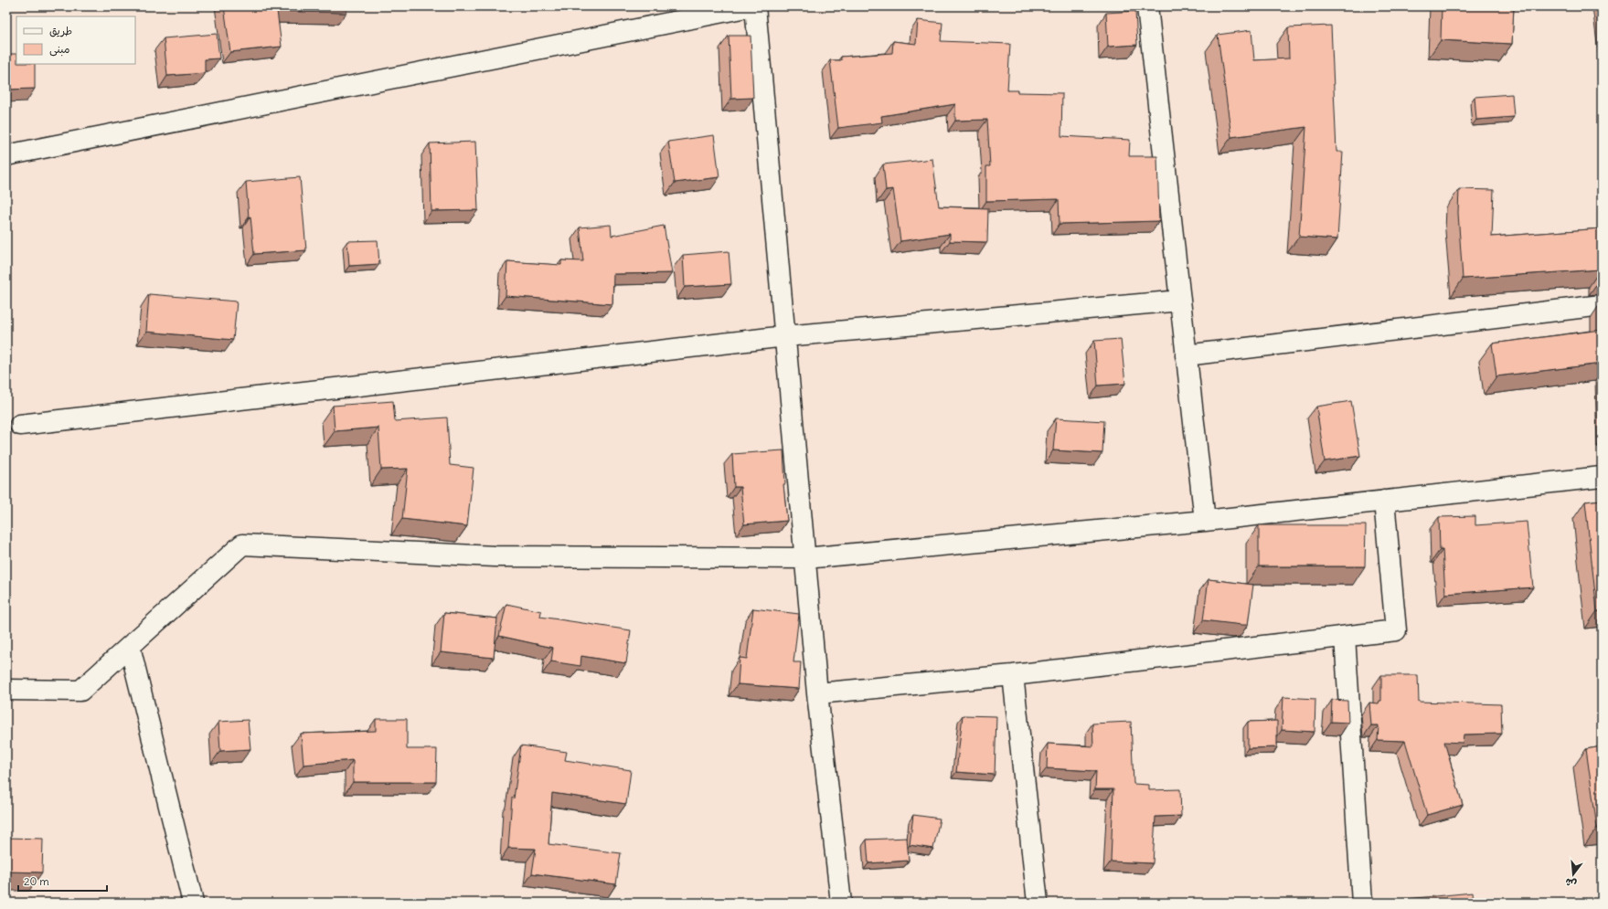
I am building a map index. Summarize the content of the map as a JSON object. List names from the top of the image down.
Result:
{
  "legend": ["طريق", "مبنى"],
  "scale_bar": "20 m",
  "north": "bottom"
}
